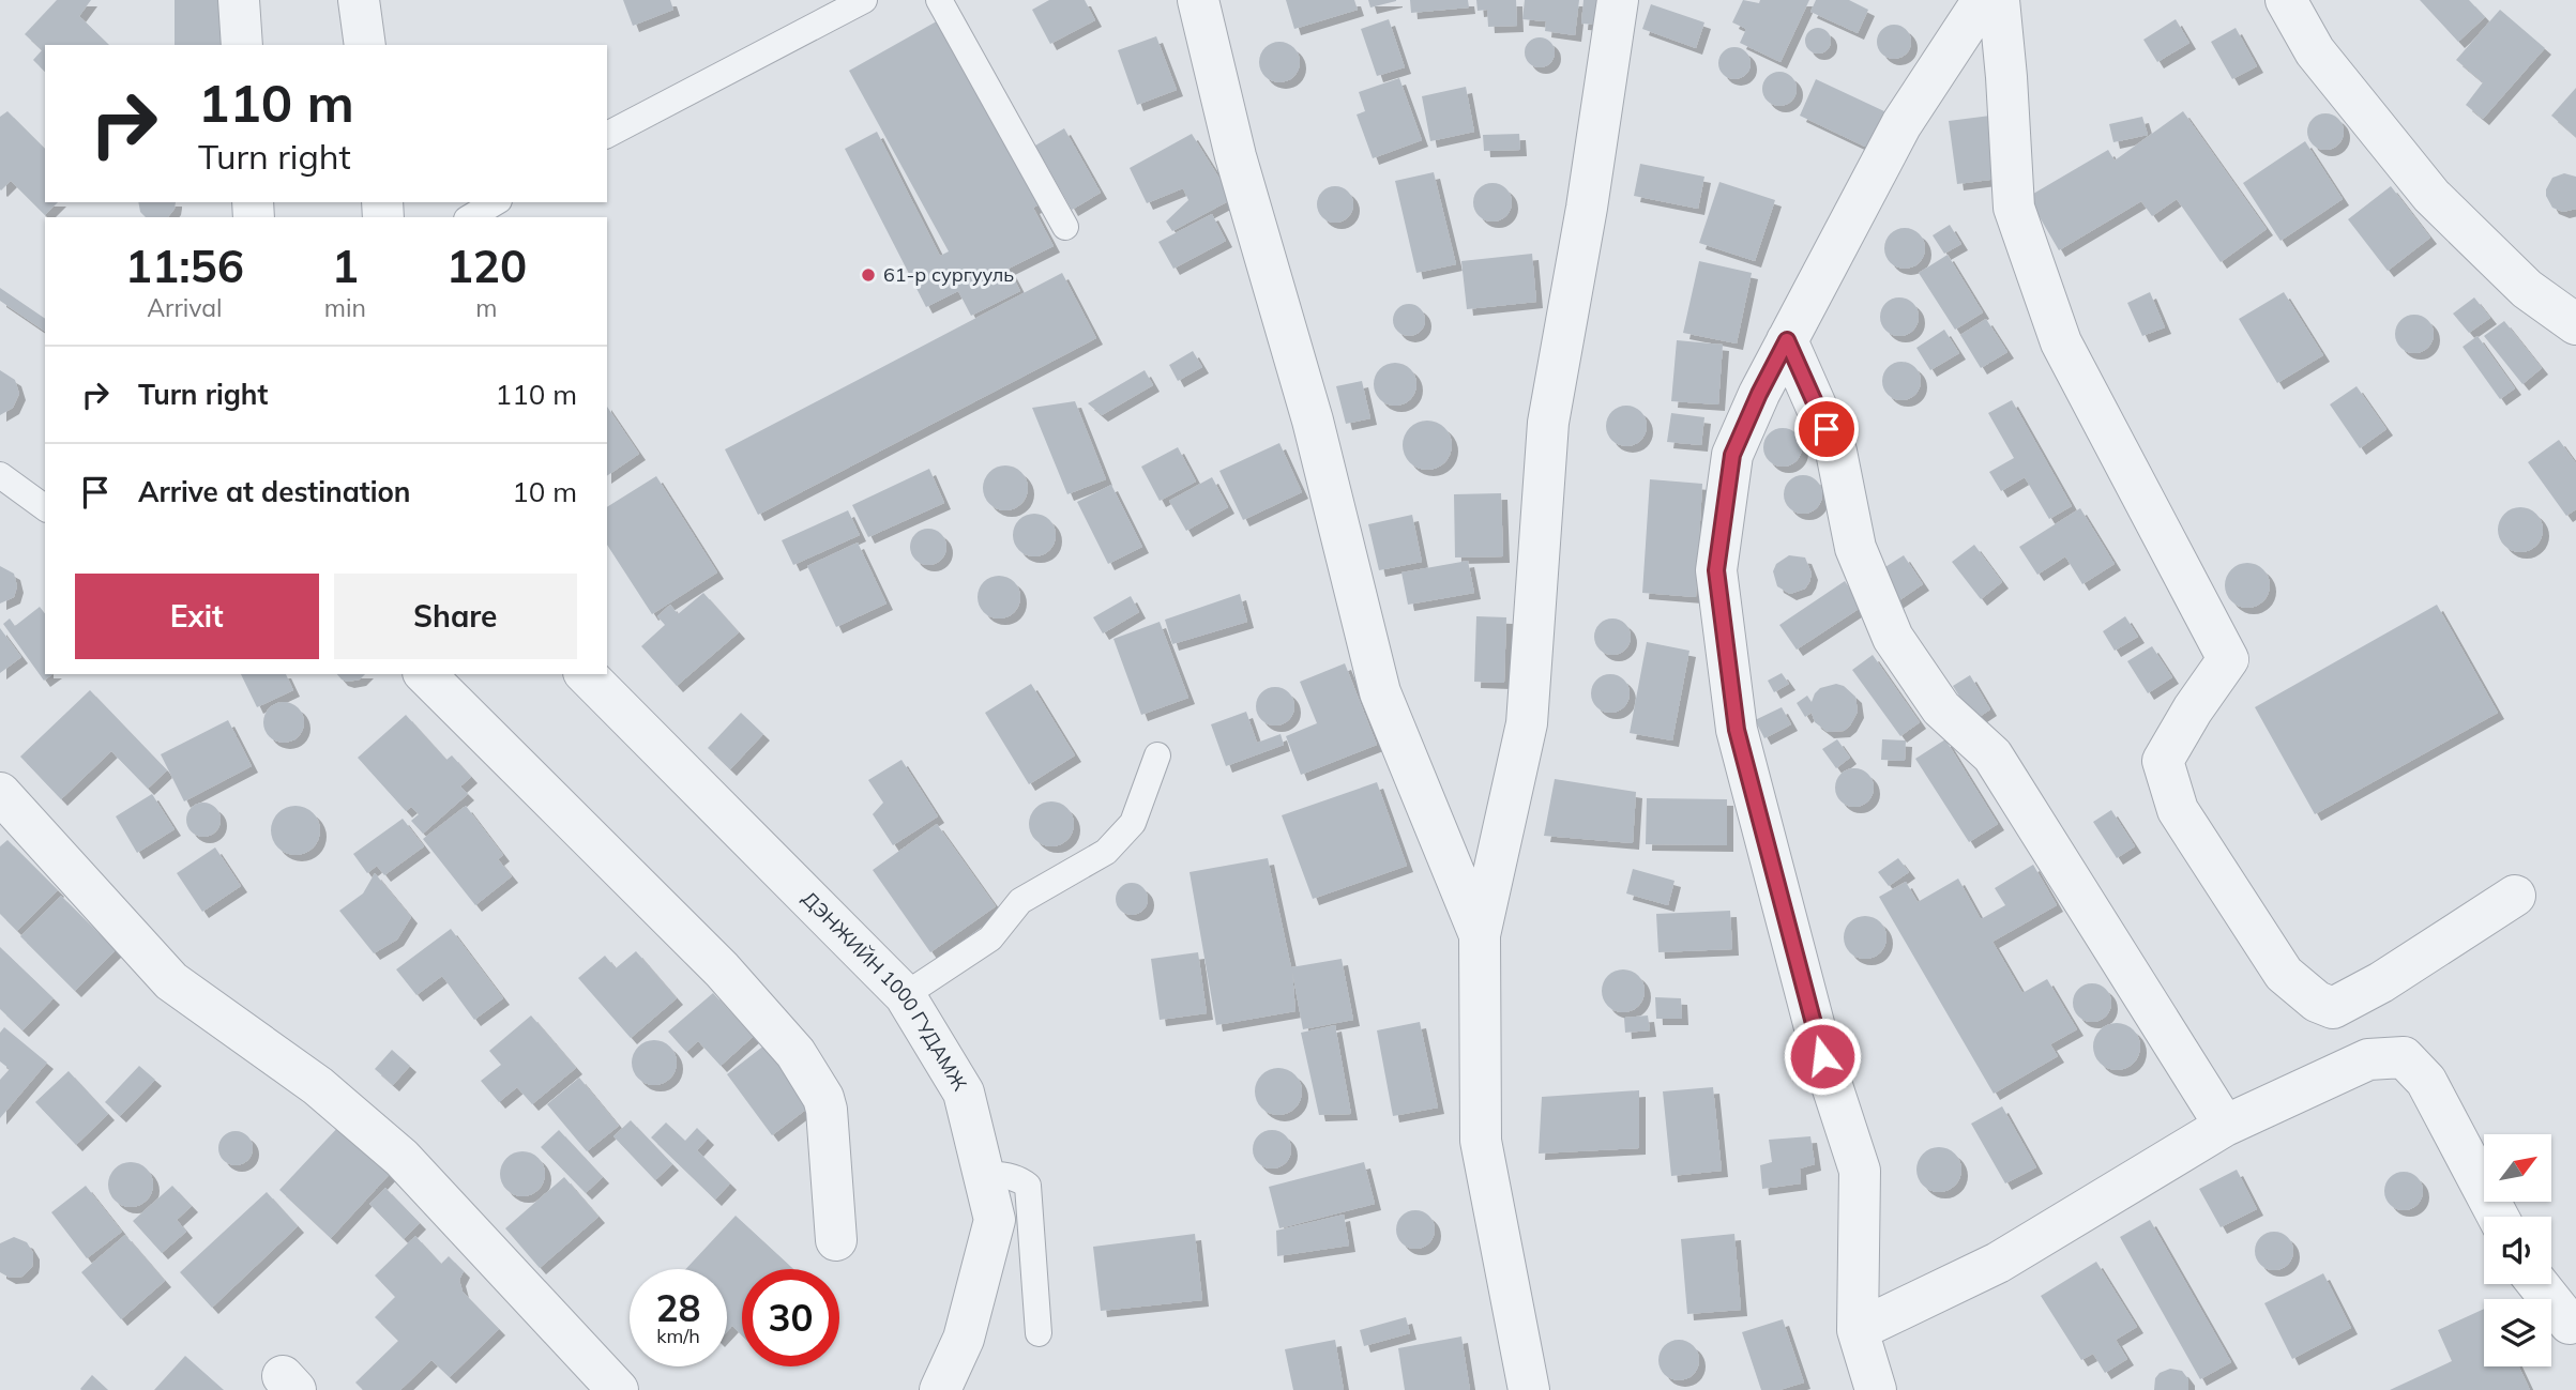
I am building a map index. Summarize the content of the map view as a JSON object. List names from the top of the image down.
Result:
{
  "streets": {
    "street": ["ДЭНЖИЙН 1000 ГУДАМЖ"]
  },
  "places": ["61-р сургууль"],
  "north": "top right",
  "page": {
    "turn": ["110 m", "Turn right"],
    "eta": [
      "11:56",
      "Arrival",
      "1",
      "min",
      "120",
      "m"
    ],
    "list": [
      {
        "name": "Turn right",
        "value": "110 m"
      },
      {
        "name": "Arrive at destination",
        "value": "10 m"
      }
    ],
    "buttons": ["Exit", "Share"],
    "speed": "28 km/h",
    "limit": "30"
  }
}
